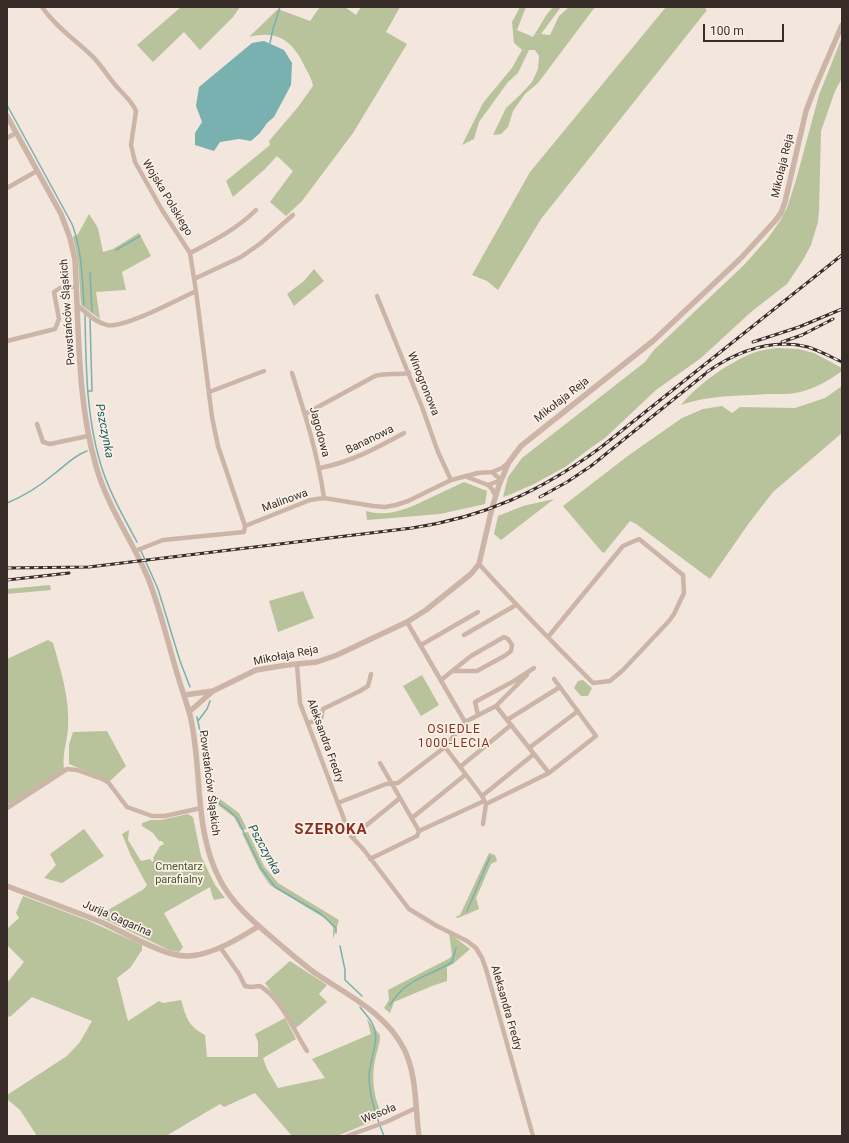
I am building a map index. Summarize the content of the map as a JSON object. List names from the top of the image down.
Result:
{
  "streets": {
    "street": [
      "Mikołaja Reja",
      "Wojska Polskiego",
      "Powstańców Śląskich",
      "Winogronowa",
      "Jagodowa",
      "Bananowa",
      "Malinowa",
      "Aleksandra Fredry",
      "Jurija Gagarina",
      "Wesoła"
    ]
  },
  "crossings": [
    ["Mikołaja Reja", "Powstańców Śląskich"],
    ["Mikołaja Reja", "Aleksandra Fredry"],
    ["Wojska Polskiego", "Malinowa"],
    ["Powstańców Śląskich", "Malinowa"],
    ["Powstańców Śląskich", "Jurija Gagarina"],
    ["Powstańców Śląskich", "Wesoła"],
    ["Winogronowa", "Malinowa"],
    ["Jagodowa", "Bananowa"],
    ["Jagodowa", "Malinowa"]
  ],
  "districts": ["OSIEDLE 1000-LECIA", "SZEROKA"],
  "water": ["Pszczynka"],
  "parks": ["Cmentarz parafialny"],
  "scale_bar": "100 m"
}
